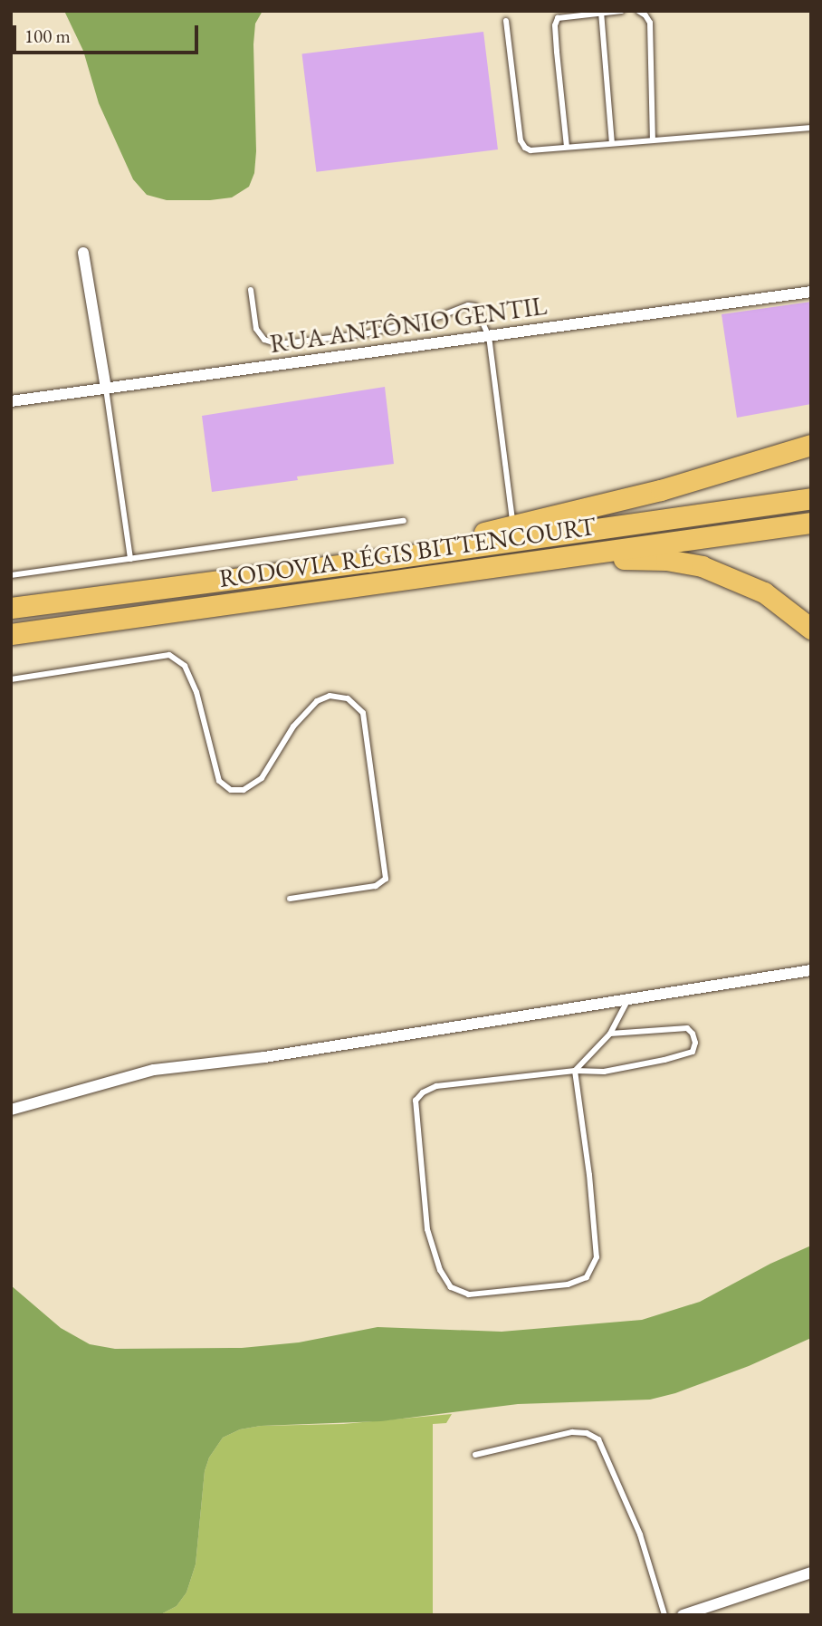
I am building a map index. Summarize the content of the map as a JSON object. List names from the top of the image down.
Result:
{
  "streets": {
    "highway": ["RODOVIA RÉGIS BITTENCOURT"],
    "street": ["RUA ANTÔNIO GENTIL"]
  },
  "scale_bar": "100 m"
}
